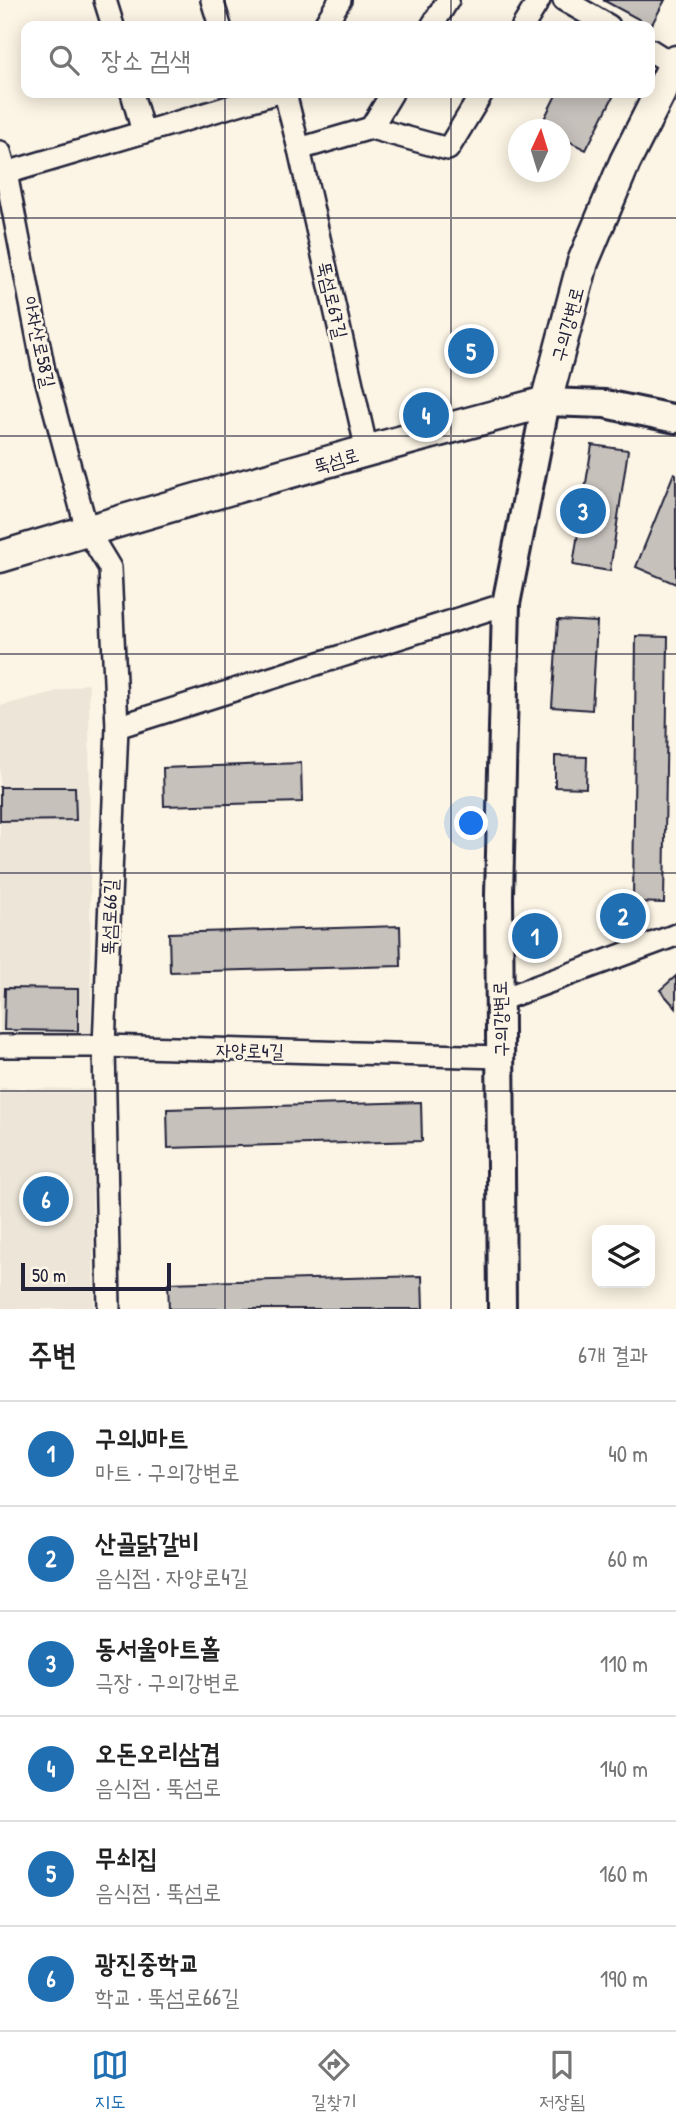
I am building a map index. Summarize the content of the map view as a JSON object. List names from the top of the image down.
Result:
{
  "streets": {
    "main road": ["구의강변로", "뚝섬로"],
    "street": [
      "뚝섬로67길",
      "아차산로58길",
      "뚝섬로66길",
      "자양로4길"
    ]
  },
  "crossings": [
    ["뚝섬로67길", "뚝섬로"],
    ["구의강변로", "뚝섬로"],
    ["구의강변로", "자양로4길"],
    ["아차산로58길", "뚝섬로"],
    ["아차산로58길", "뚝섬로66길"],
    ["뚝섬로", "뚝섬로66길"],
    ["뚝섬로66길", "자양로4길"]
  ],
  "scale_bar": "50 m",
  "north": "top",
  "page": {
    "search": "장소 검색",
    "pins": [
      "5",
      "4",
      "3",
      "2",
      "1",
      "6"
    ],
    "scale": "50 m",
    "heading": ["주변", "6개 결과"],
    "list": [
      {
        "mark": "1",
        "name": "구의J마트",
        "note": "마트 · 구의강변로",
        "value": "40 m"
      },
      {
        "mark": "2",
        "name": "산골닭갈비",
        "note": "음식점 · 자양로4길",
        "value": "60 m"
      },
      {
        "mark": "3",
        "name": "동서울아트홀",
        "note": "극장 · 구의강변로",
        "value": "110 m"
      },
      {
        "mark": "4",
        "name": "오돈오리삼겹",
        "note": "음식점 · 뚝섬로",
        "value": "140 m"
      },
      {
        "mark": "5",
        "name": "무쇠집",
        "note": "음식점 · 뚝섬로",
        "value": "160 m"
      },
      {
        "mark": "6",
        "name": "광진중학교",
        "note": "학교 · 뚝섬로66길",
        "value": "190 m"
      }
    ],
    "nav": ["지도", "길찾기", "저장됨"]
  }
}
